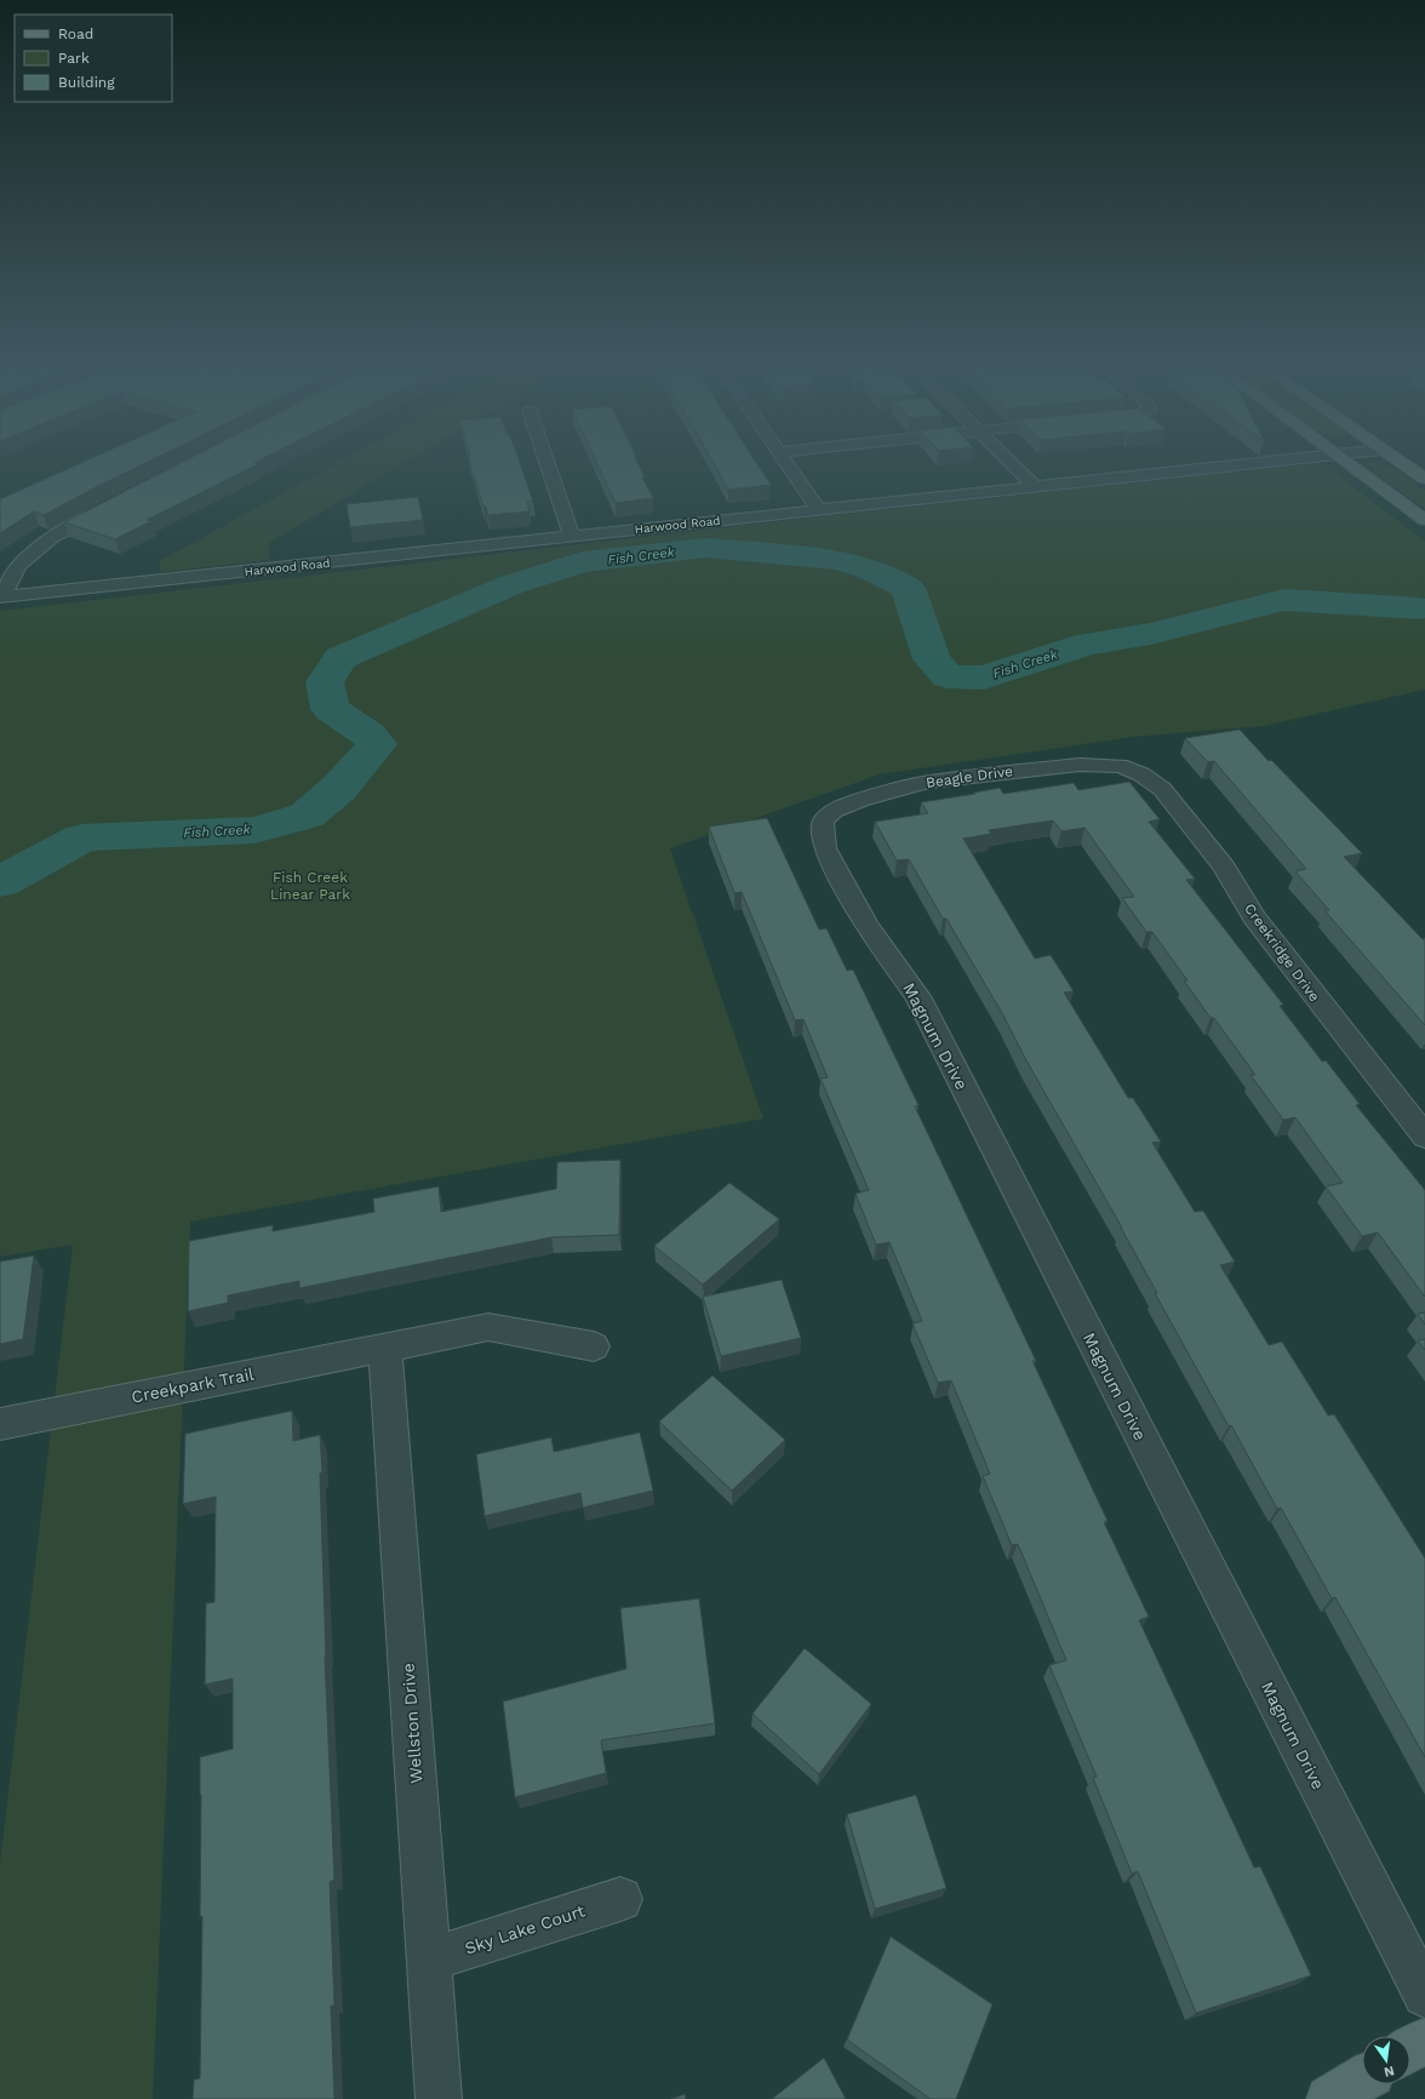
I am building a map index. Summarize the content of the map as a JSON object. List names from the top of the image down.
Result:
{
  "streets": {
    "street": [
      "Harwood Road",
      "Beagle Drive",
      "Creekridge Drive",
      "Magnum Drive",
      "Creekpark Trail",
      "Wellston Drive",
      "Sky Lake Court"
    ]
  },
  "crossings": [
    ["Beagle Drive", "Creekridge Drive"],
    ["Beagle Drive", "Magnum Drive"],
    ["Creekpark Trail", "Wellston Drive"],
    ["Wellston Drive", "Sky Lake Court"]
  ],
  "water": ["Fish Creek"],
  "parks": ["Fish Creek Linear Park"],
  "legend": ["Road", "Park", "Building"],
  "north": "bottom"
}
